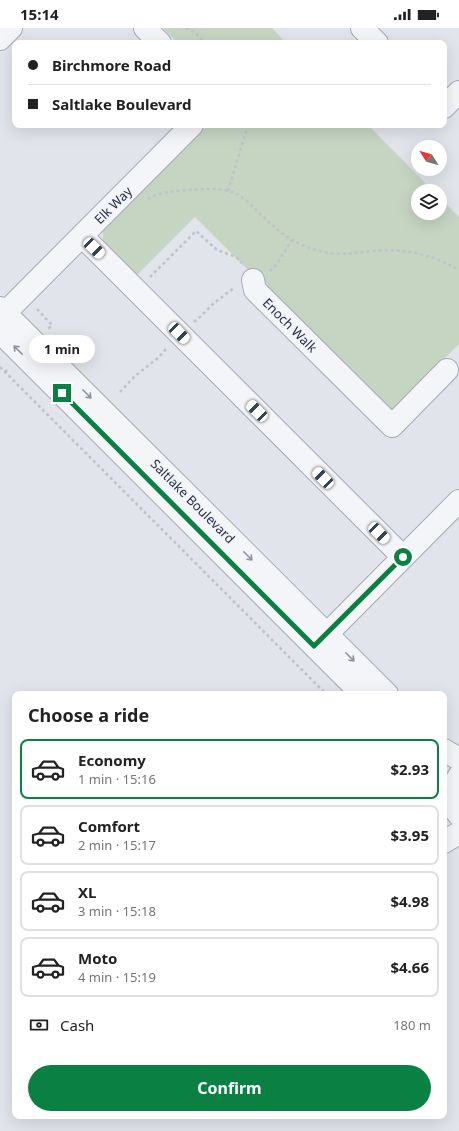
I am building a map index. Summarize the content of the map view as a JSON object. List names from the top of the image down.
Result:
{
  "streets": {
    "street": ["Elk Way", "Enoch Walk", "Saltlake Boulevard"]
  },
  "crossings": [
    ["Elk Way", "Saltlake Boulevard"]
  ],
  "north": "top left",
  "page": {
    "status": "15:14",
    "banner": ["Birchmore Road", "Saltlake Boulevard"],
    "bubble": "1 min",
    "heading": "Choose a ride",
    "list": [
      {
        "name": "Economy",
        "note": "1 min · 15:16",
        "value": "$2.93"
      },
      {
        "name": "Comfort",
        "note": "2 min · 15:17",
        "value": "$3.95"
      },
      {
        "name": "XL",
        "note": "3 min · 15:18",
        "value": "$4.98"
      },
      {
        "name": "Moto",
        "note": "4 min · 15:19",
        "value": "$4.66"
      }
    ],
    "pay": ["Cash", "180 m"],
    "buttons": "Confirm"
  }
}
